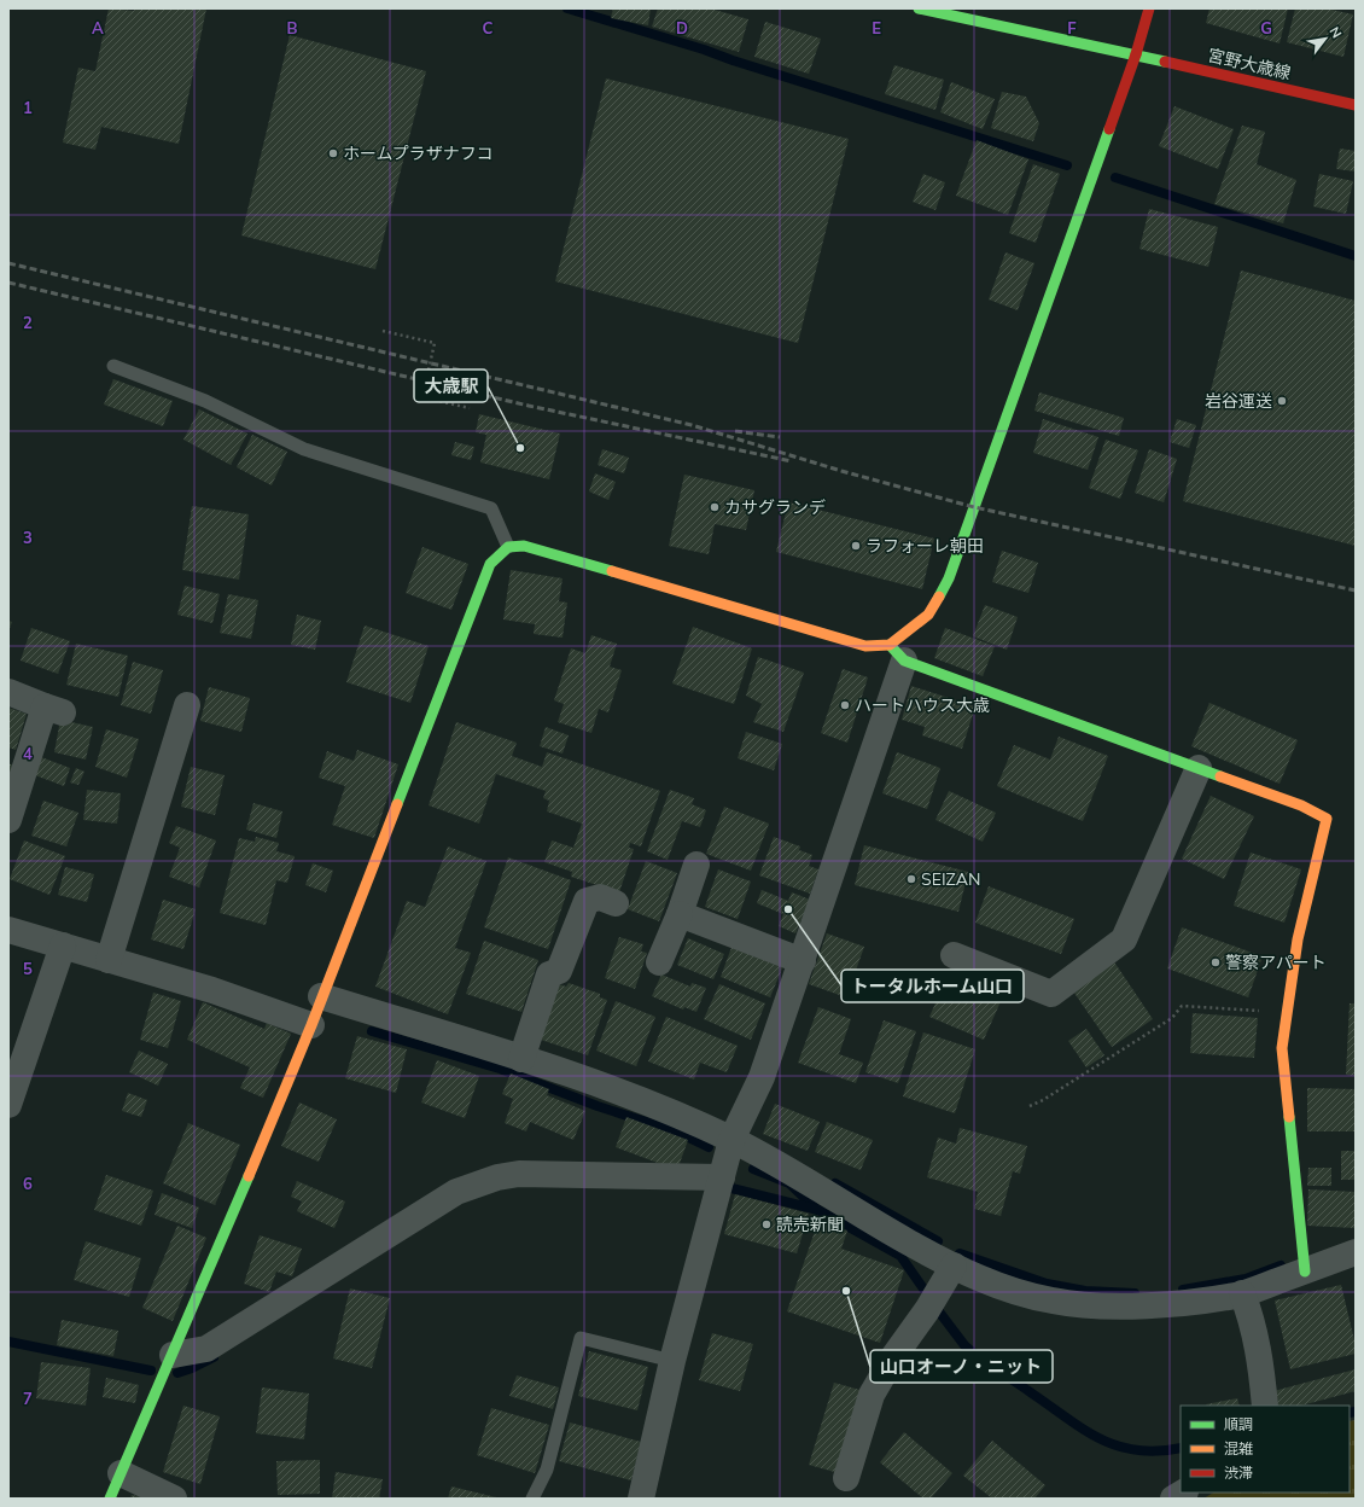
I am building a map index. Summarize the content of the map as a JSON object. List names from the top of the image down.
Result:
{
  "streets": {
    "street": ["宮野大歳線"]
  },
  "places": [
    "ホームプラザナフコ",
    "岩谷運送",
    "大歳駅",
    "カサグランデ",
    "ラフォーレ朝田",
    "ハートハウス大歳",
    "SEIZAN",
    "トータルホーム山口",
    "警察アパート",
    "読売新聞",
    "山口オーノ・ニット"
  ],
  "legend": ["順調", "混雑", "渋滞"],
  "north": "top right",
  "grid": {
    "columns": [
      "A",
      "B",
      "C",
      "D",
      "E",
      "F",
      "G"
    ],
    "rows": [
      "1",
      "2",
      "3",
      "4",
      "5",
      "6",
      "7"
    ]
  }
}
